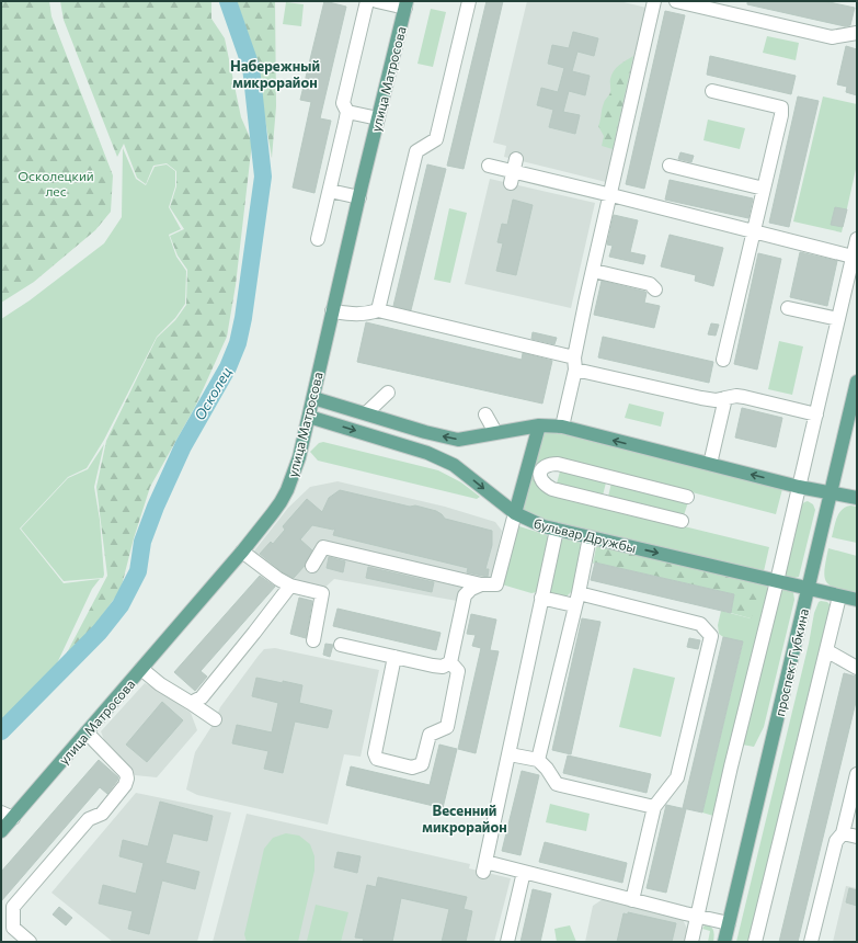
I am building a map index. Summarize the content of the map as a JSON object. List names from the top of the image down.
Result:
{
  "streets": {
    "main road": ["улица Матросова", "бульвар Дружбы", "проспект Губкина"]
  },
  "crossings": [
    ["улица Матросова", "бульвар Дружбы"],
    ["бульвар Дружбы", "проспект Губкина"]
  ],
  "districts": ["Набережный микрорайон", "Весенний микрорайон"],
  "water": ["Осколец"],
  "parks": ["Осколецкий лес"]
}
